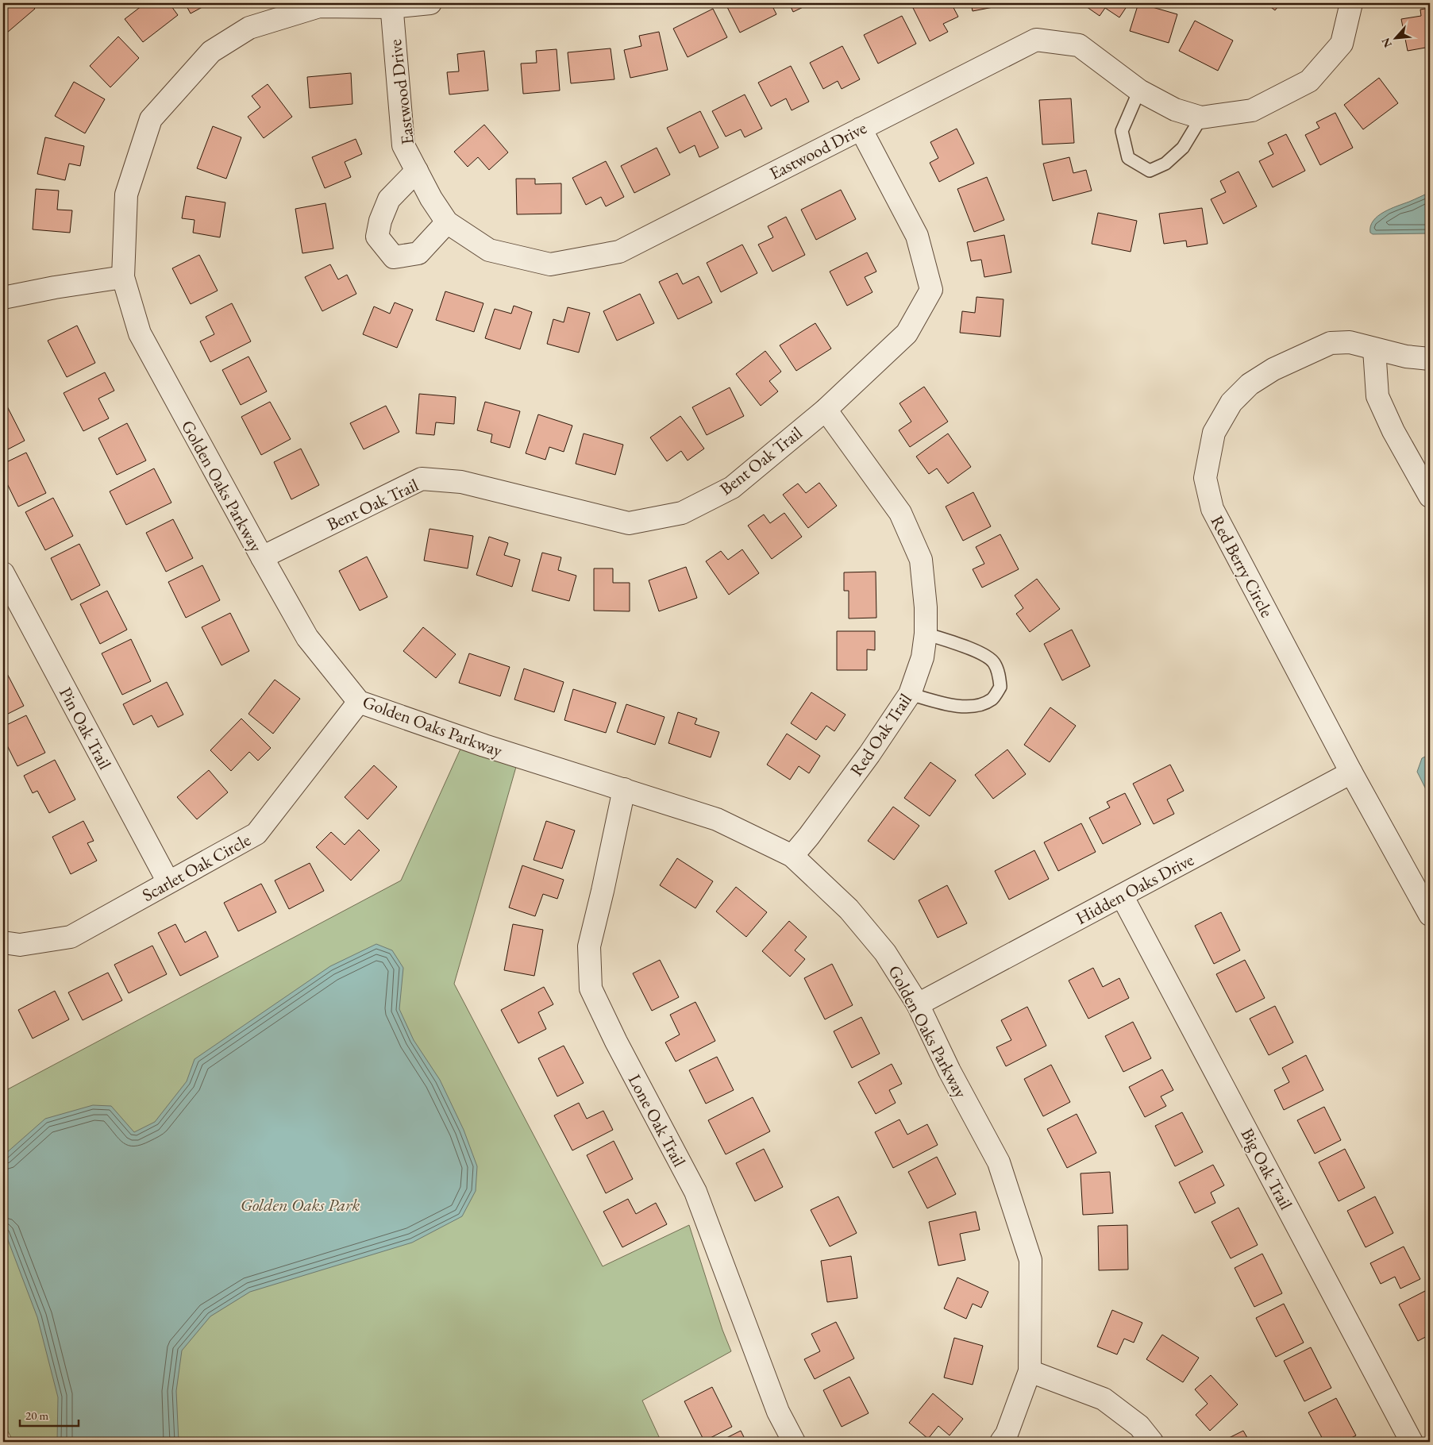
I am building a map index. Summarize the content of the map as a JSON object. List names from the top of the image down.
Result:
{
  "streets": {
    "street": [
      "Eastwood Drive",
      "Bent Oak Trail",
      "Golden Oaks Parkway",
      "Red Berry Circle",
      "Pin Oak Trail",
      "Red Oak Trail",
      "Scarlet Oak Circle",
      "Hidden Oaks Drive",
      "Lone Oak Trail",
      "Big Oak Trail"
    ]
  },
  "crossings": [
    ["Eastwood Drive", "Bent Oak Trail"],
    ["Eastwood Drive", "Golden Oaks Parkway"],
    ["Bent Oak Trail", "Golden Oaks Parkway"],
    ["Bent Oak Trail", "Red Oak Trail"],
    ["Golden Oaks Parkway", "Red Oak Trail"],
    ["Golden Oaks Parkway", "Scarlet Oak Circle"],
    ["Golden Oaks Parkway", "Hidden Oaks Drive"],
    ["Golden Oaks Parkway", "Lone Oak Trail"],
    ["Red Berry Circle", "Hidden Oaks Drive"],
    ["Pin Oak Trail", "Scarlet Oak Circle"],
    ["Hidden Oaks Drive", "Big Oak Trail"]
  ],
  "parks": ["Golden Oaks Park"],
  "scale_bar": "20 m",
  "north": "bottom left"
}
